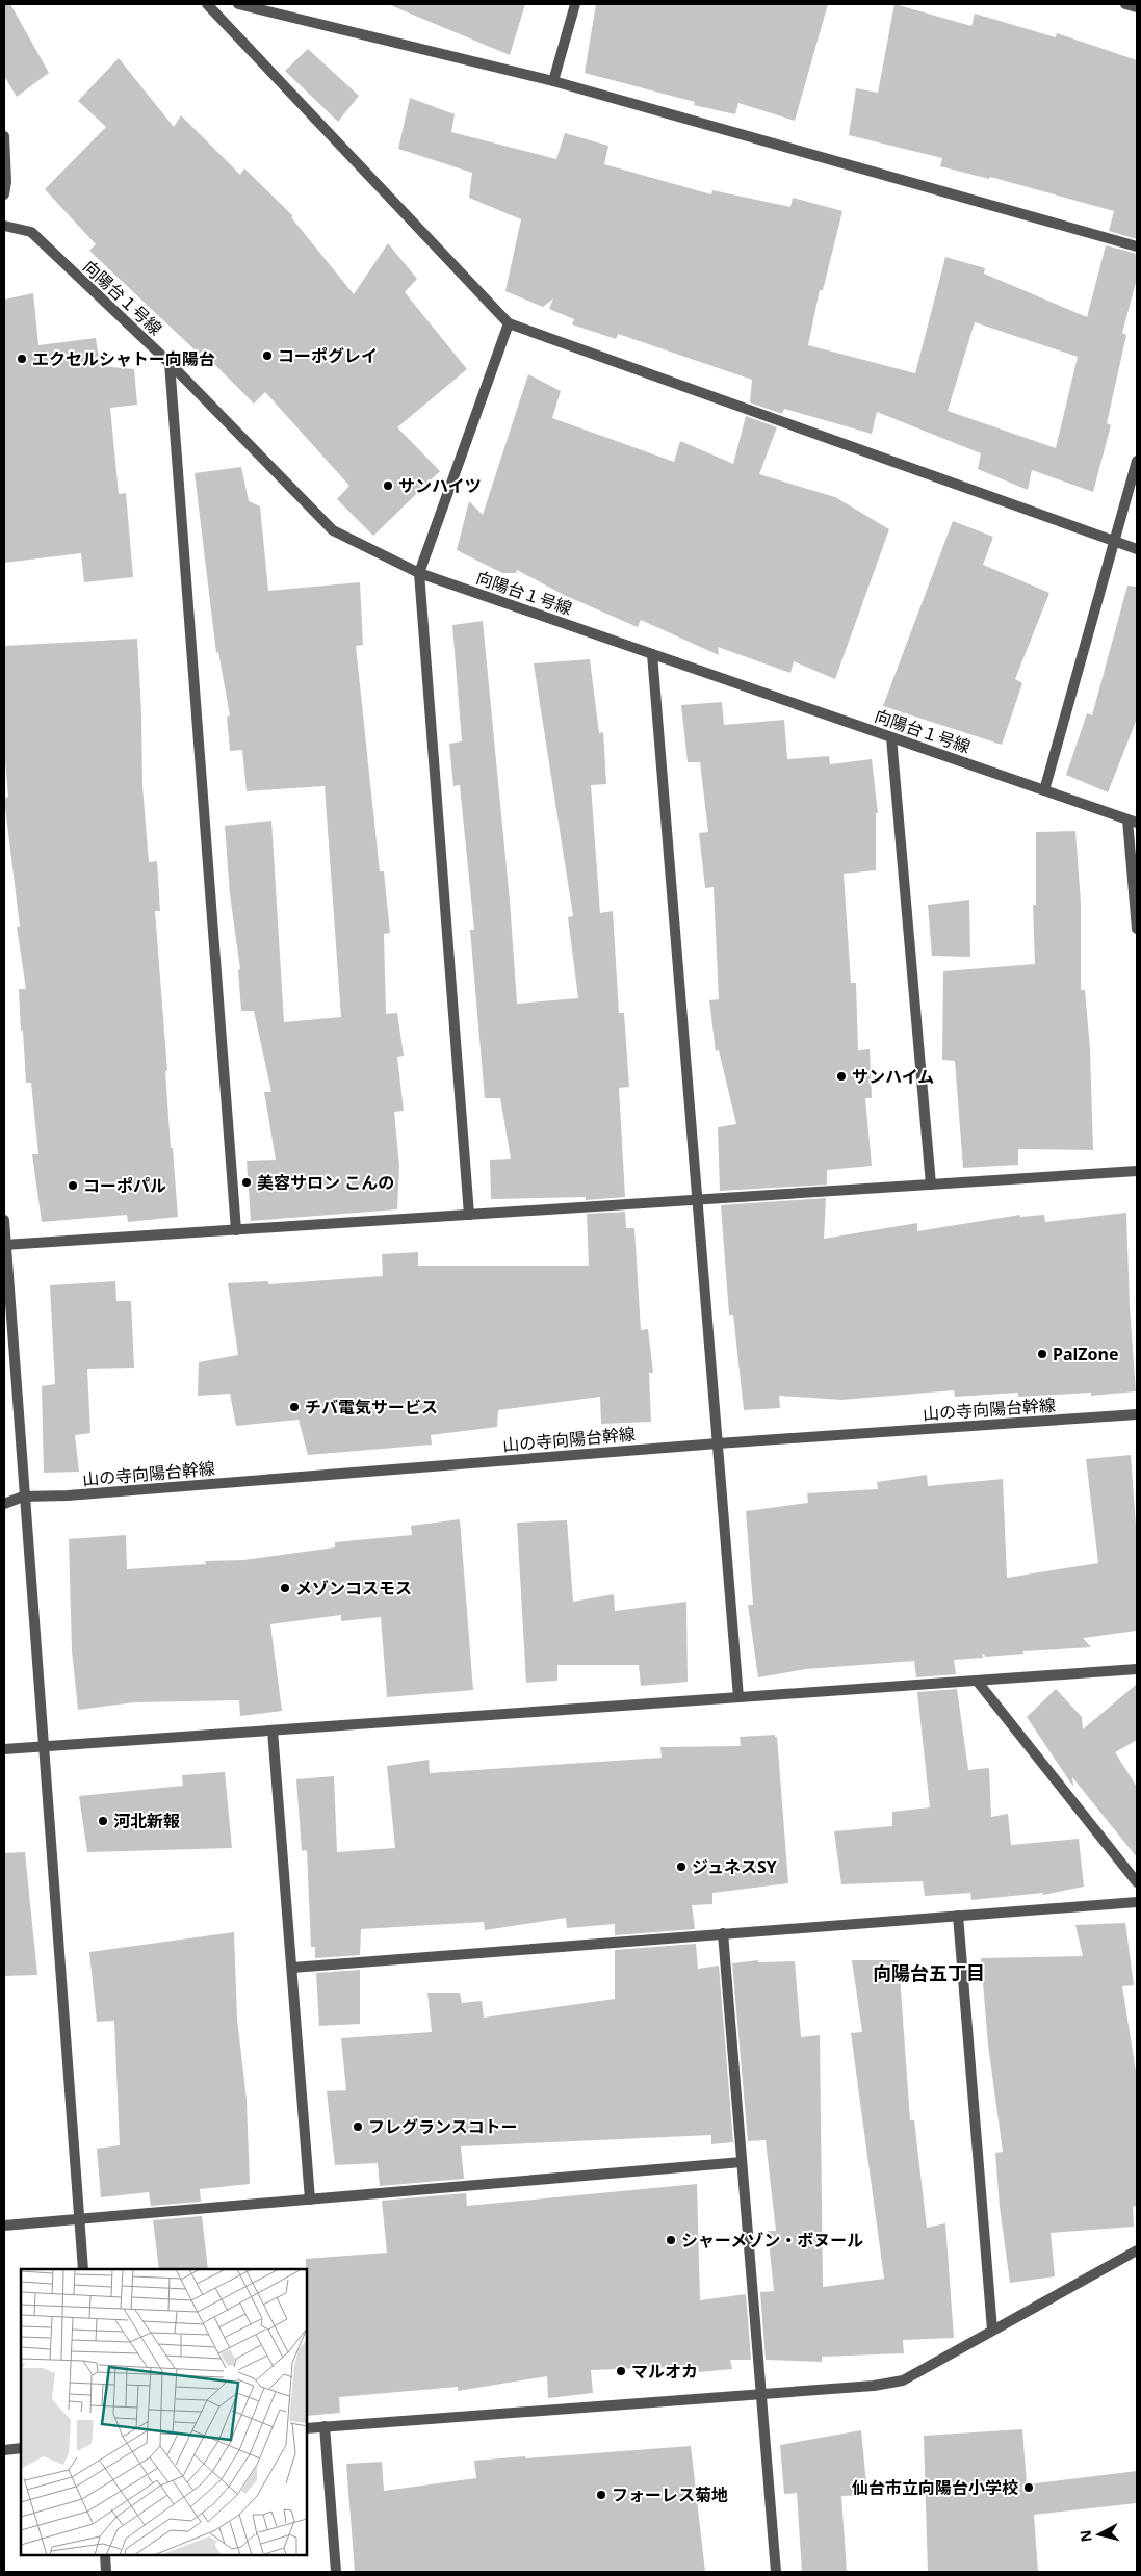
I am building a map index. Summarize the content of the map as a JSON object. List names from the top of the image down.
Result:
{
  "streets": {
    "street": ["向陽台１号線", "山の寺向陽台幹線"]
  },
  "districts": ["向陽台五丁目"],
  "places": [
    "コーポグレイ",
    "エクセルシャトー向陽台",
    "サンハイツ",
    "サンハイム",
    "美容サロン こんの",
    "コーポパル",
    "PalZone",
    "チバ電気サービス",
    "メゾンコスモス",
    "河北新報",
    "ジュネスSY",
    "フレグランスコトー",
    "シャーメゾン・ボヌール",
    "マルオカ",
    "仙台市立向陽台小学校",
    "フォーレス菊地"
  ],
  "north": "left"
}
